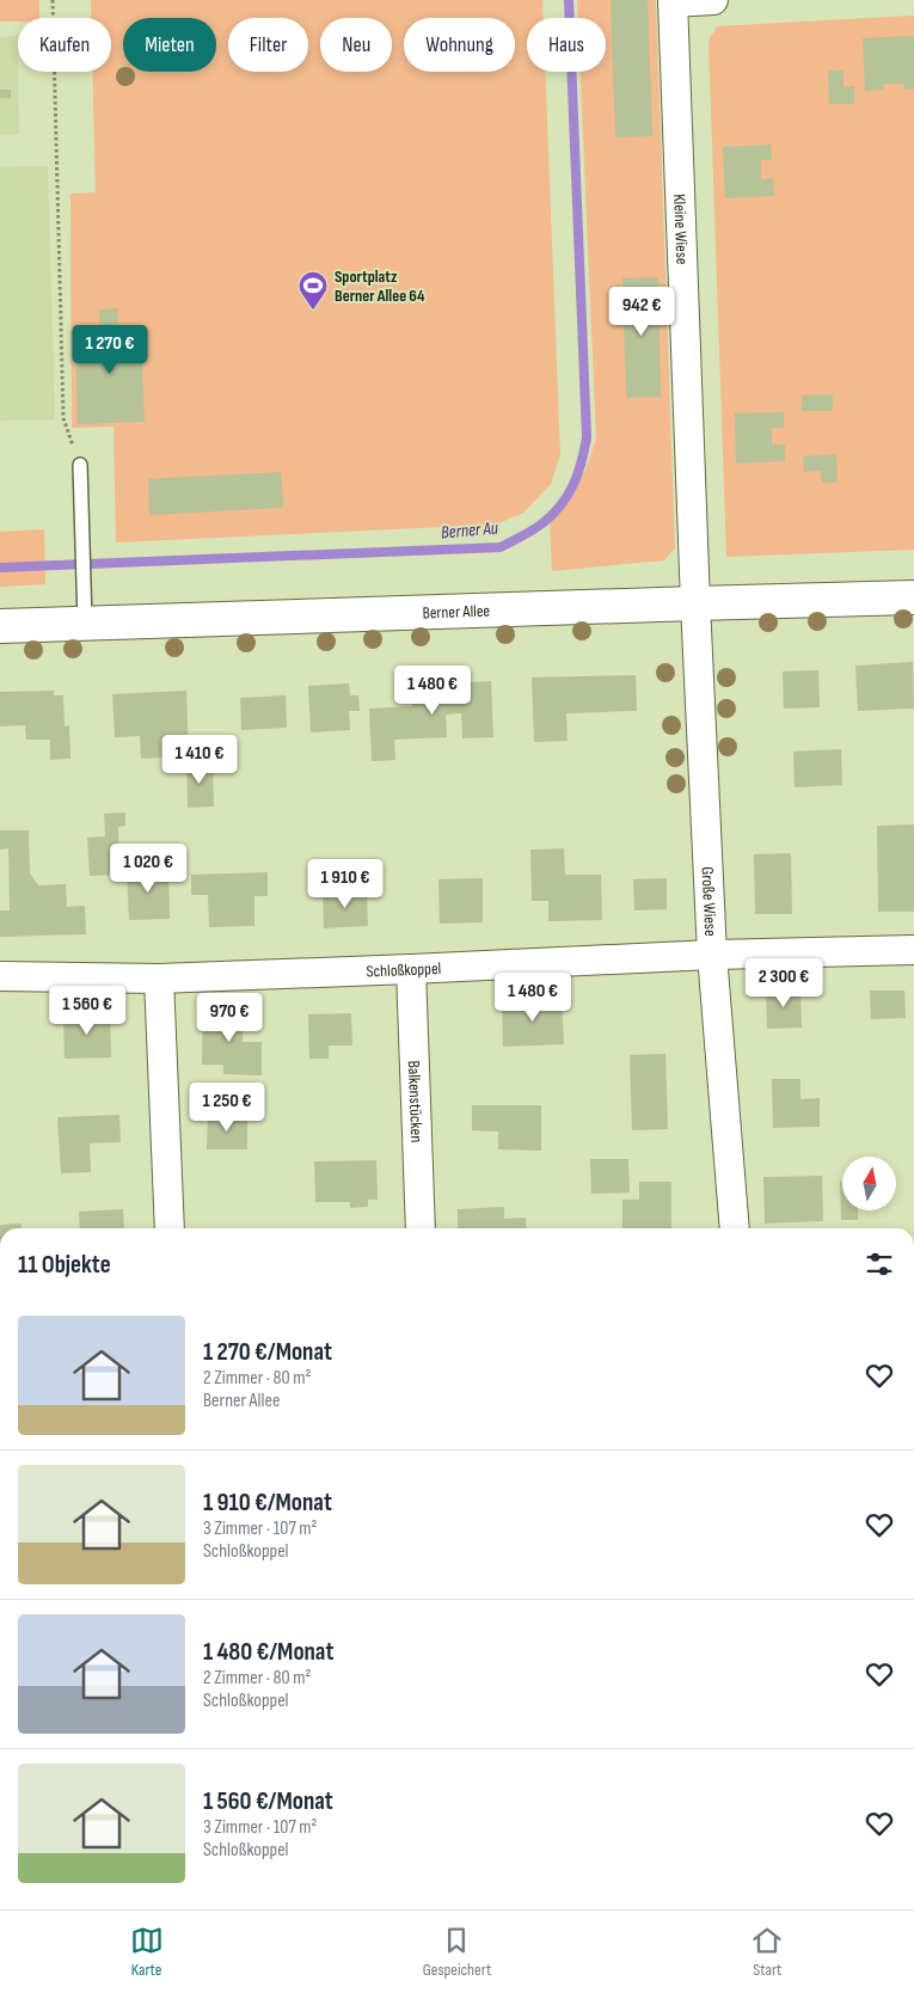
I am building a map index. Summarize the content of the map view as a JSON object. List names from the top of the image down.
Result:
{
  "streets": {
    "street": [
      "Kleine Wiese",
      "Berner Allee",
      "Große Wiese",
      "Schloßkoppel",
      "Balkenstücken"
    ]
  },
  "crossings": [
    ["Kleine Wiese", "Berner Allee"],
    ["Kleine Wiese", "Große Wiese"],
    ["Berner Allee", "Große Wiese"],
    ["Große Wiese", "Schloßkoppel"],
    ["Schloßkoppel", "Balkenstücken"]
  ],
  "water": ["Berner Au"],
  "places": {
    "sports": ["Sportplatz Berner Allee 64"]
  },
  "north": "top",
  "page": {
    "chip": [
      "Kaufen",
      "Mieten",
      "Filter",
      "Neu",
      "Wohnung",
      "Haus"
    ],
    "price": [
      "942 €",
      "1 270 €",
      "1 480 €",
      "1 410 €",
      "1 020 €",
      "1 910 €",
      "2 300 €",
      "1 480 €",
      "1 560 €",
      "970 €",
      "1 250 €"
    ],
    "heading": "11 Objekte",
    "list": [
      {
        "name": "1 270 €/Monat",
        "note": "2 Zimmer · 80 m² · Berner Allee"
      },
      {
        "name": "1 910 €/Monat",
        "note": "3 Zimmer · 107 m² · Schloßkoppel"
      },
      {
        "name": "1 480 €/Monat",
        "note": "2 Zimmer · 80 m² · Schloßkoppel"
      },
      {
        "name": "1 560 €/Monat",
        "note": "3 Zimmer · 107 m² · Schloßkoppel"
      }
    ],
    "tabs": ["Karte", "Gespeichert", "Start"]
  }
}
